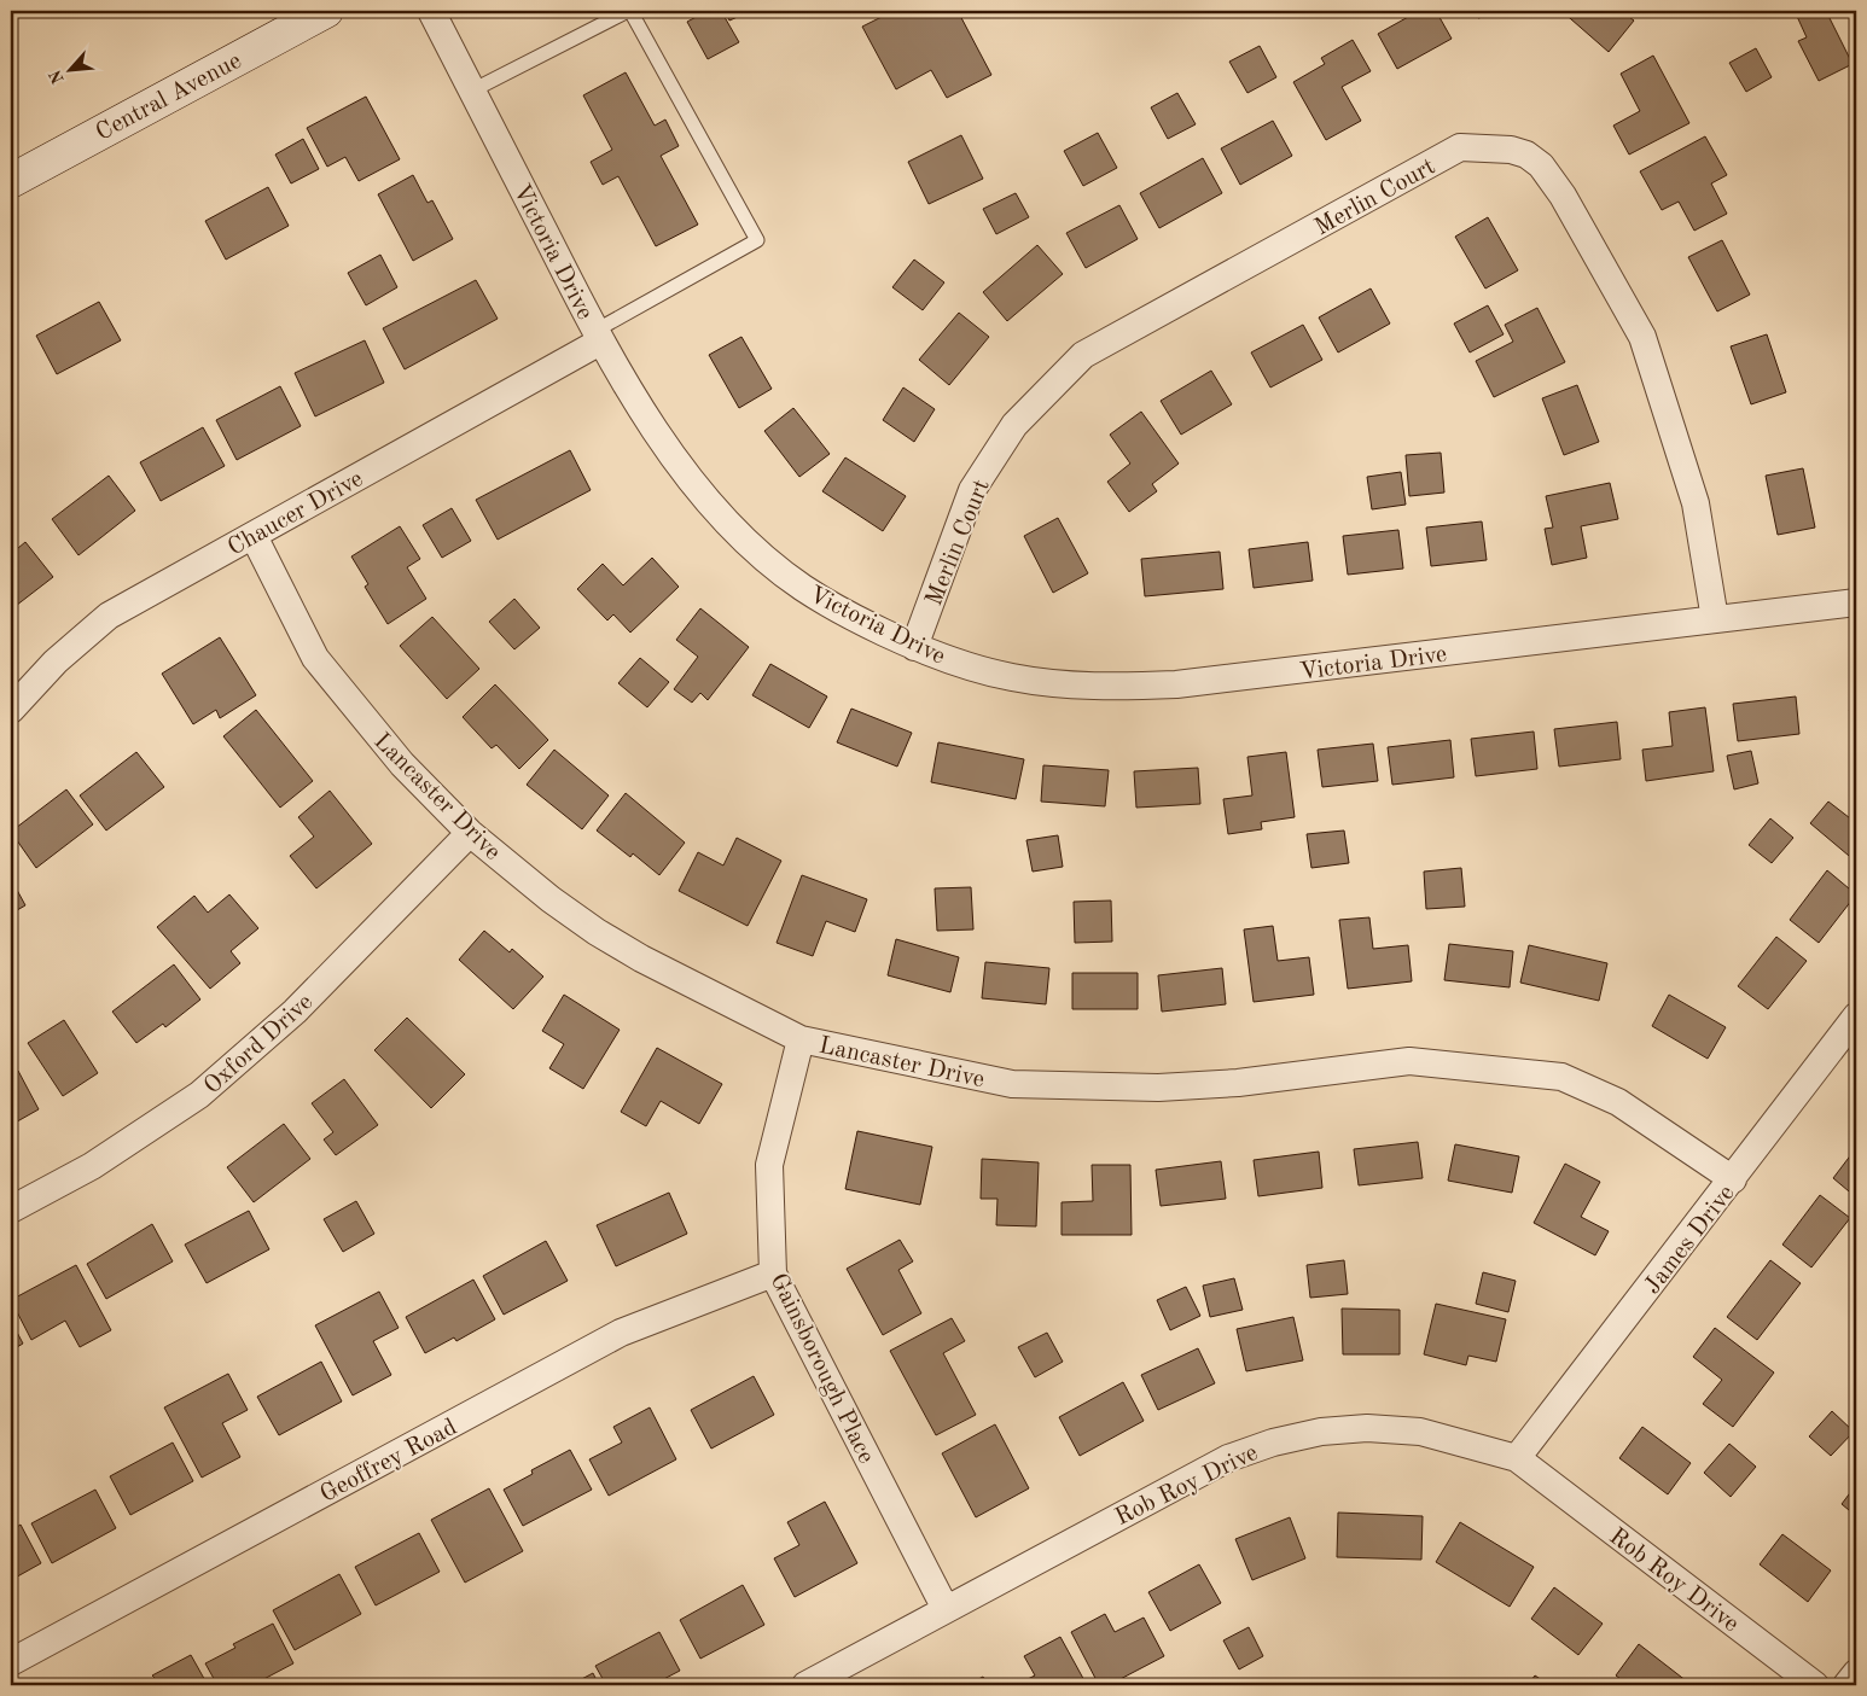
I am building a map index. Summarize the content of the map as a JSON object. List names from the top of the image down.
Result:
{
  "streets": {
    "street": [
      "Central Avenue",
      "Merlin Court",
      "Victoria Drive",
      "Chaucer Drive",
      "Lancaster Drive",
      "Oxford Drive",
      "James Drive",
      "Gainsborough Place",
      "Geoffrey Road",
      "Rob Roy Drive"
    ]
  },
  "crossings": [
    ["Merlin Court", "Victoria Drive"],
    ["Victoria Drive", "Chaucer Drive"],
    ["Chaucer Drive", "Lancaster Drive"],
    ["Lancaster Drive", "Oxford Drive"],
    ["Lancaster Drive", "James Drive"],
    ["Lancaster Drive", "Gainsborough Place"],
    ["James Drive", "Rob Roy Drive"],
    ["Gainsborough Place", "Geoffrey Road"],
    ["Gainsborough Place", "Rob Roy Drive"]
  ],
  "north": "bottom left"
}
